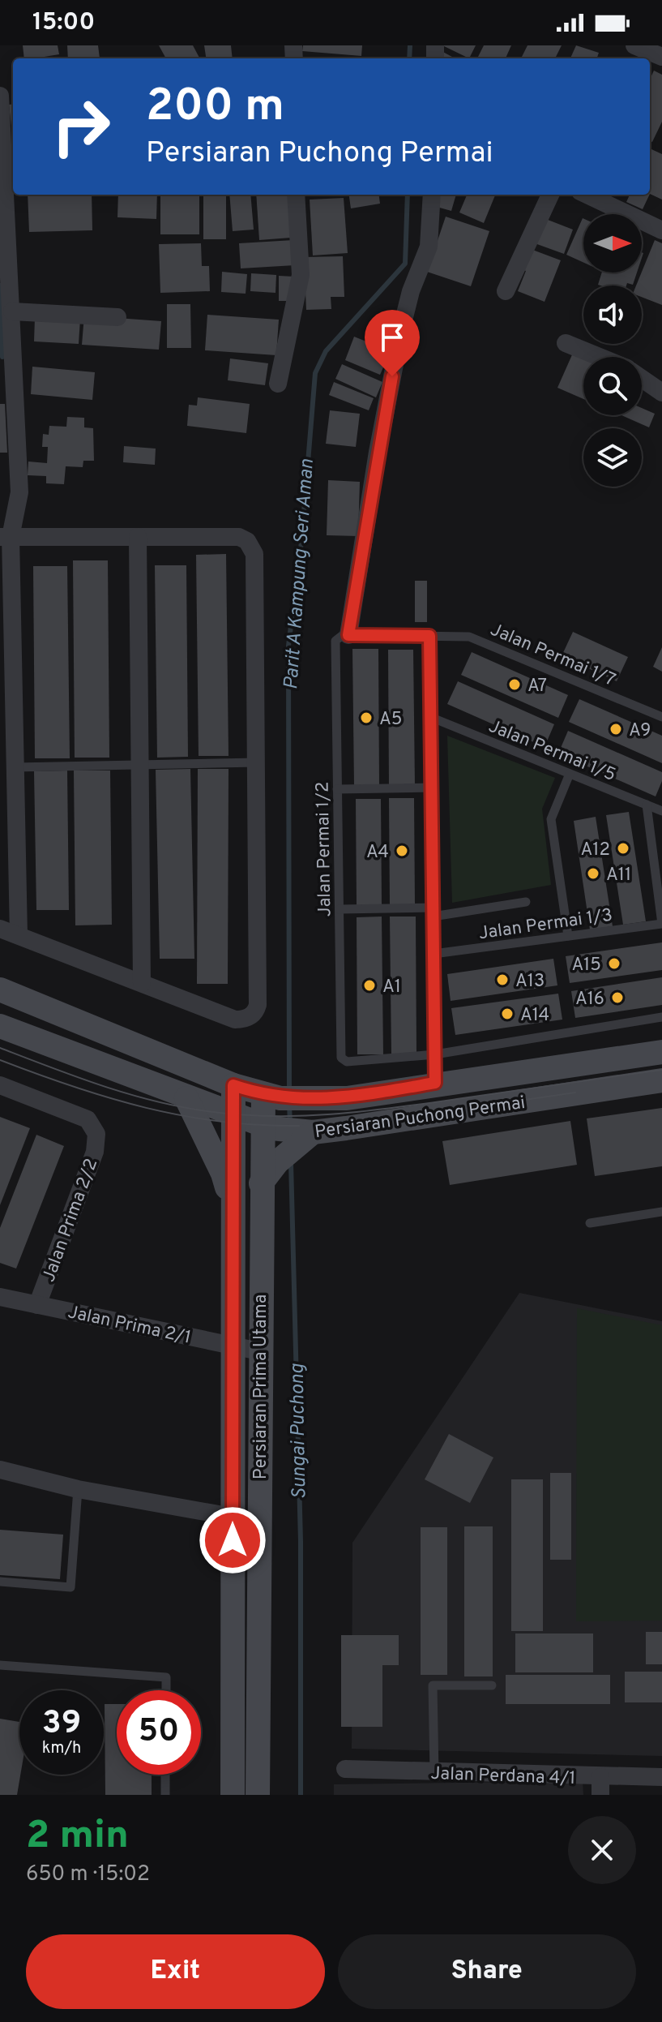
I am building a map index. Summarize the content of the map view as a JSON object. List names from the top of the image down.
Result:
{
  "streets": {
    "main road": ["Persiaran Puchong Permai", "Persiaran Prima Utama"],
    "street": ["Jalan Prima 2/2", "Jalan Prima 2/1", "Jalan Perdana 4/1"],
    "lane": [
      "Jalan Permai 1/7",
      "Jalan Permai 1/5",
      "Jalan Permai 1/2",
      "Jalan Permai 1/3"
    ]
  },
  "crossings": [
    ["Persiaran Puchong Permai", "Persiaran Prima Utama"],
    ["Jalan Prima 2/2", "Jalan Prima 2/1"],
    ["Jalan Prima 2/1", "Persiaran Prima Utama"]
  ],
  "water": ["Parit A Kampung Seri Aman", "Sungai Puchong"],
  "places": [
    "A7",
    "A5",
    "A9",
    "A12",
    "A4",
    "A11",
    "A15",
    "A13",
    "A1",
    "A16",
    "A14"
  ],
  "north": "right",
  "page": {
    "status": "15:00",
    "turn": ["200 m", "Persiaran Puchong Permai"],
    "speed": "39 km/h",
    "limit": "50",
    "heading": ["2 min", "650 m · 15:02"],
    "buttons": ["Exit", "Share"]
  }
}
